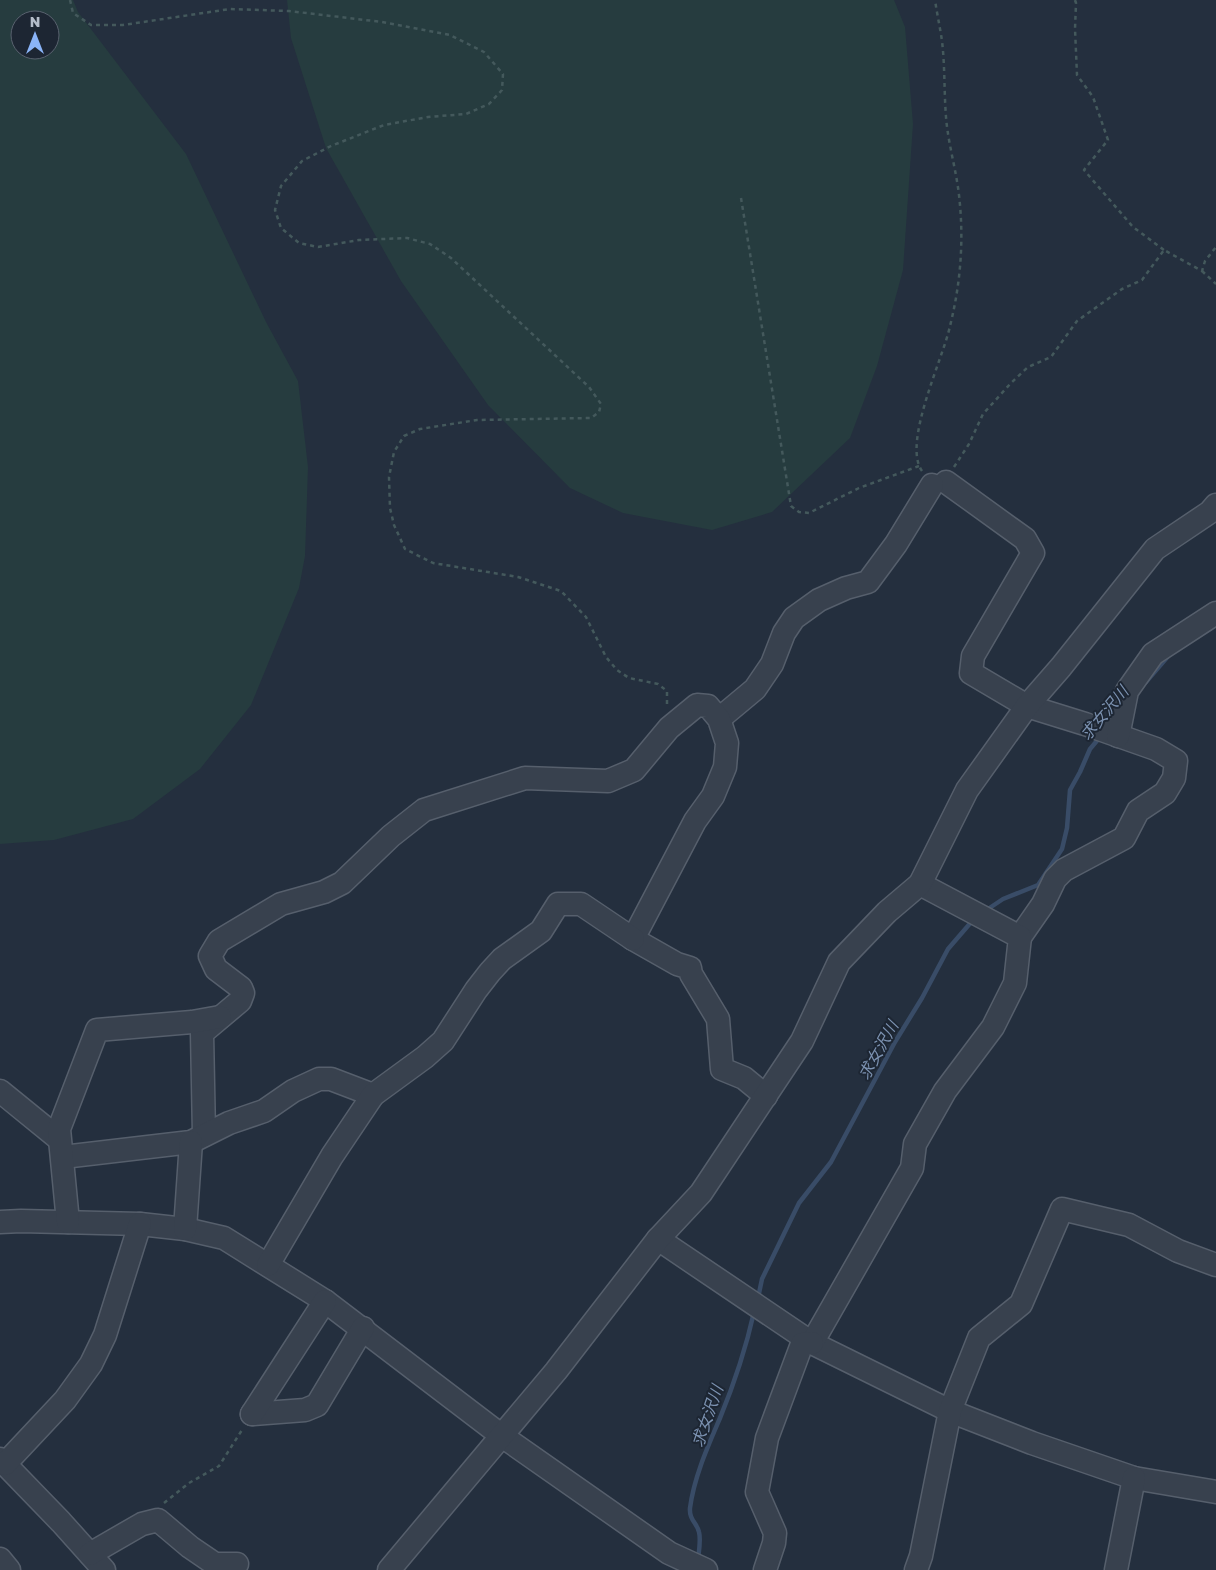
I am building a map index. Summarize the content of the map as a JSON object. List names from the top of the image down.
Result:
{
  "water": ["求女沢川"],
  "north": "top"
}
